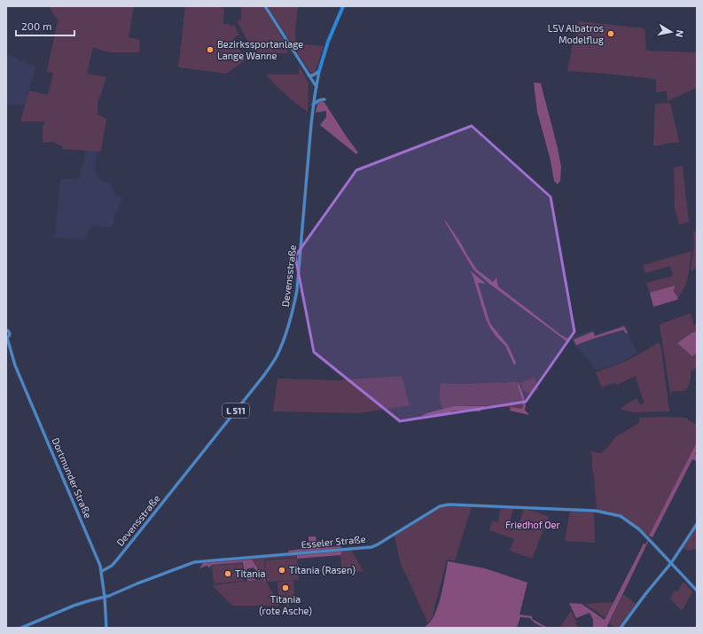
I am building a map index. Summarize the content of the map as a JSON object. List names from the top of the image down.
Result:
{
  "streets": {
    "highway": ["L 511"],
    "main road": ["Devensstraße", "Dortmunder Straße", "Esseler Straße"]
  },
  "crossings": [
    ["Devensstraße", "L 511"],
    ["Devensstraße", "Dortmunder Straße"],
    ["Dortmunder Straße", "Esseler Straße"]
  ],
  "parks": ["Friedhof Oer"],
  "places": [
    "LSV Albatros Modelflug",
    "Bezirkssportanlage Lange Wanne",
    "Titania (Rasen)",
    "Titania",
    "Titania (rote Asche)"
  ],
  "scale_bar": "200 m",
  "north": "right"
}
